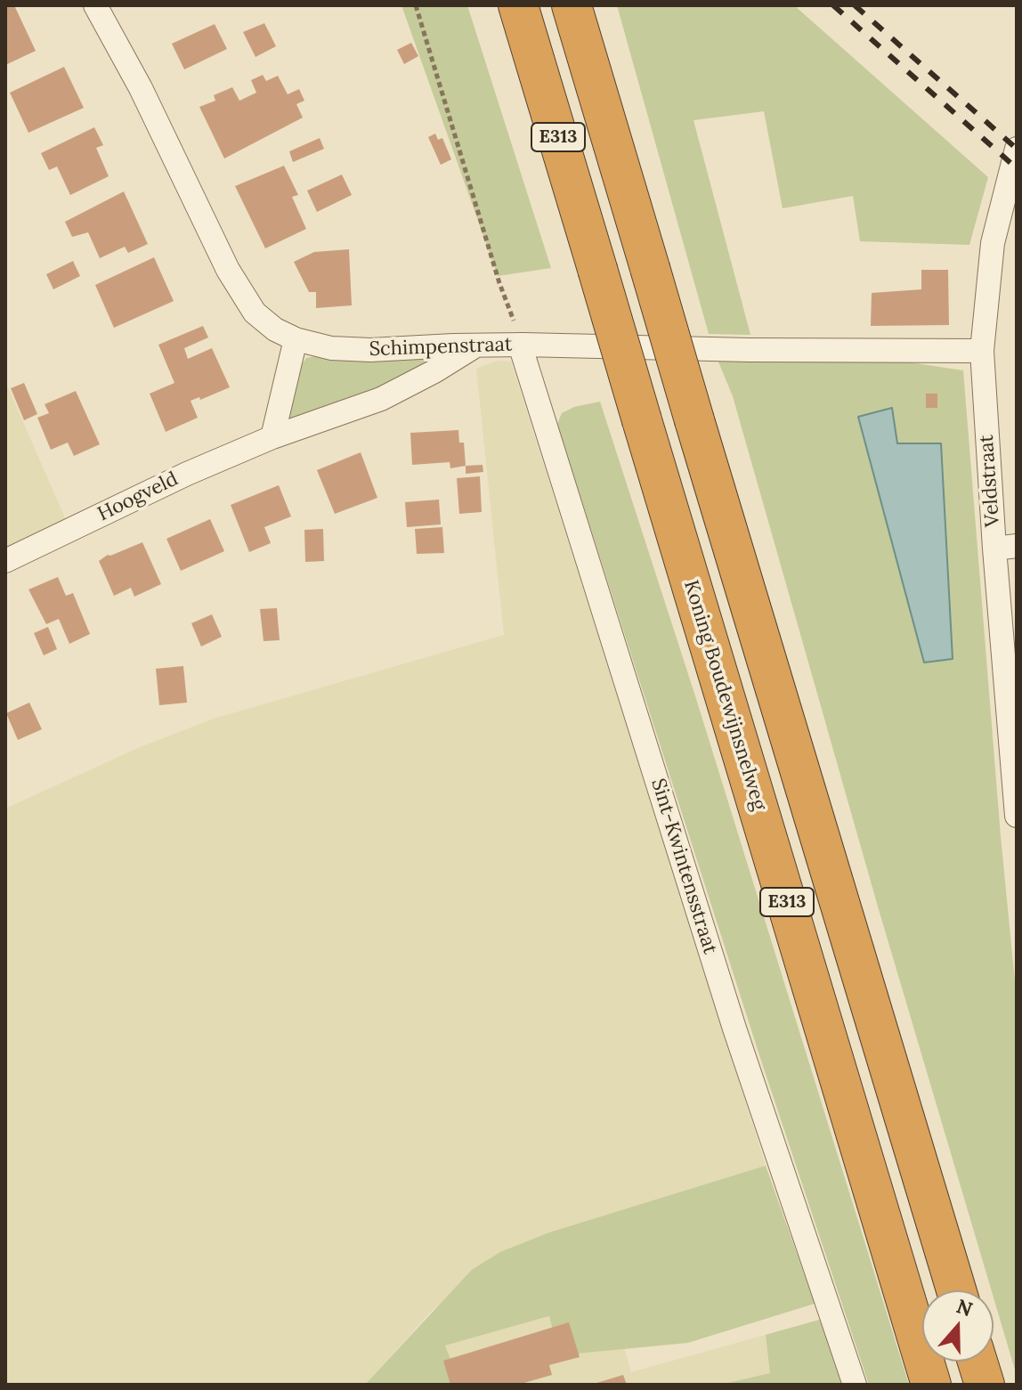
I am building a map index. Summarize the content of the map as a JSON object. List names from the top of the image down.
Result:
{
  "streets": {
    "highway": ["E313", "Koning Boudewijnsnelweg"],
    "street": [
      "Schimpenstraat",
      "Veldstraat",
      "Hoogveld",
      "Sint-Kwintensstraat"
    ]
  },
  "crossings": [
    ["Schimpenstraat", "Veldstraat"],
    ["Schimpenstraat", "Hoogveld"],
    ["Schimpenstraat", "Sint-Kwintensstraat"]
  ],
  "north": "top"
}
